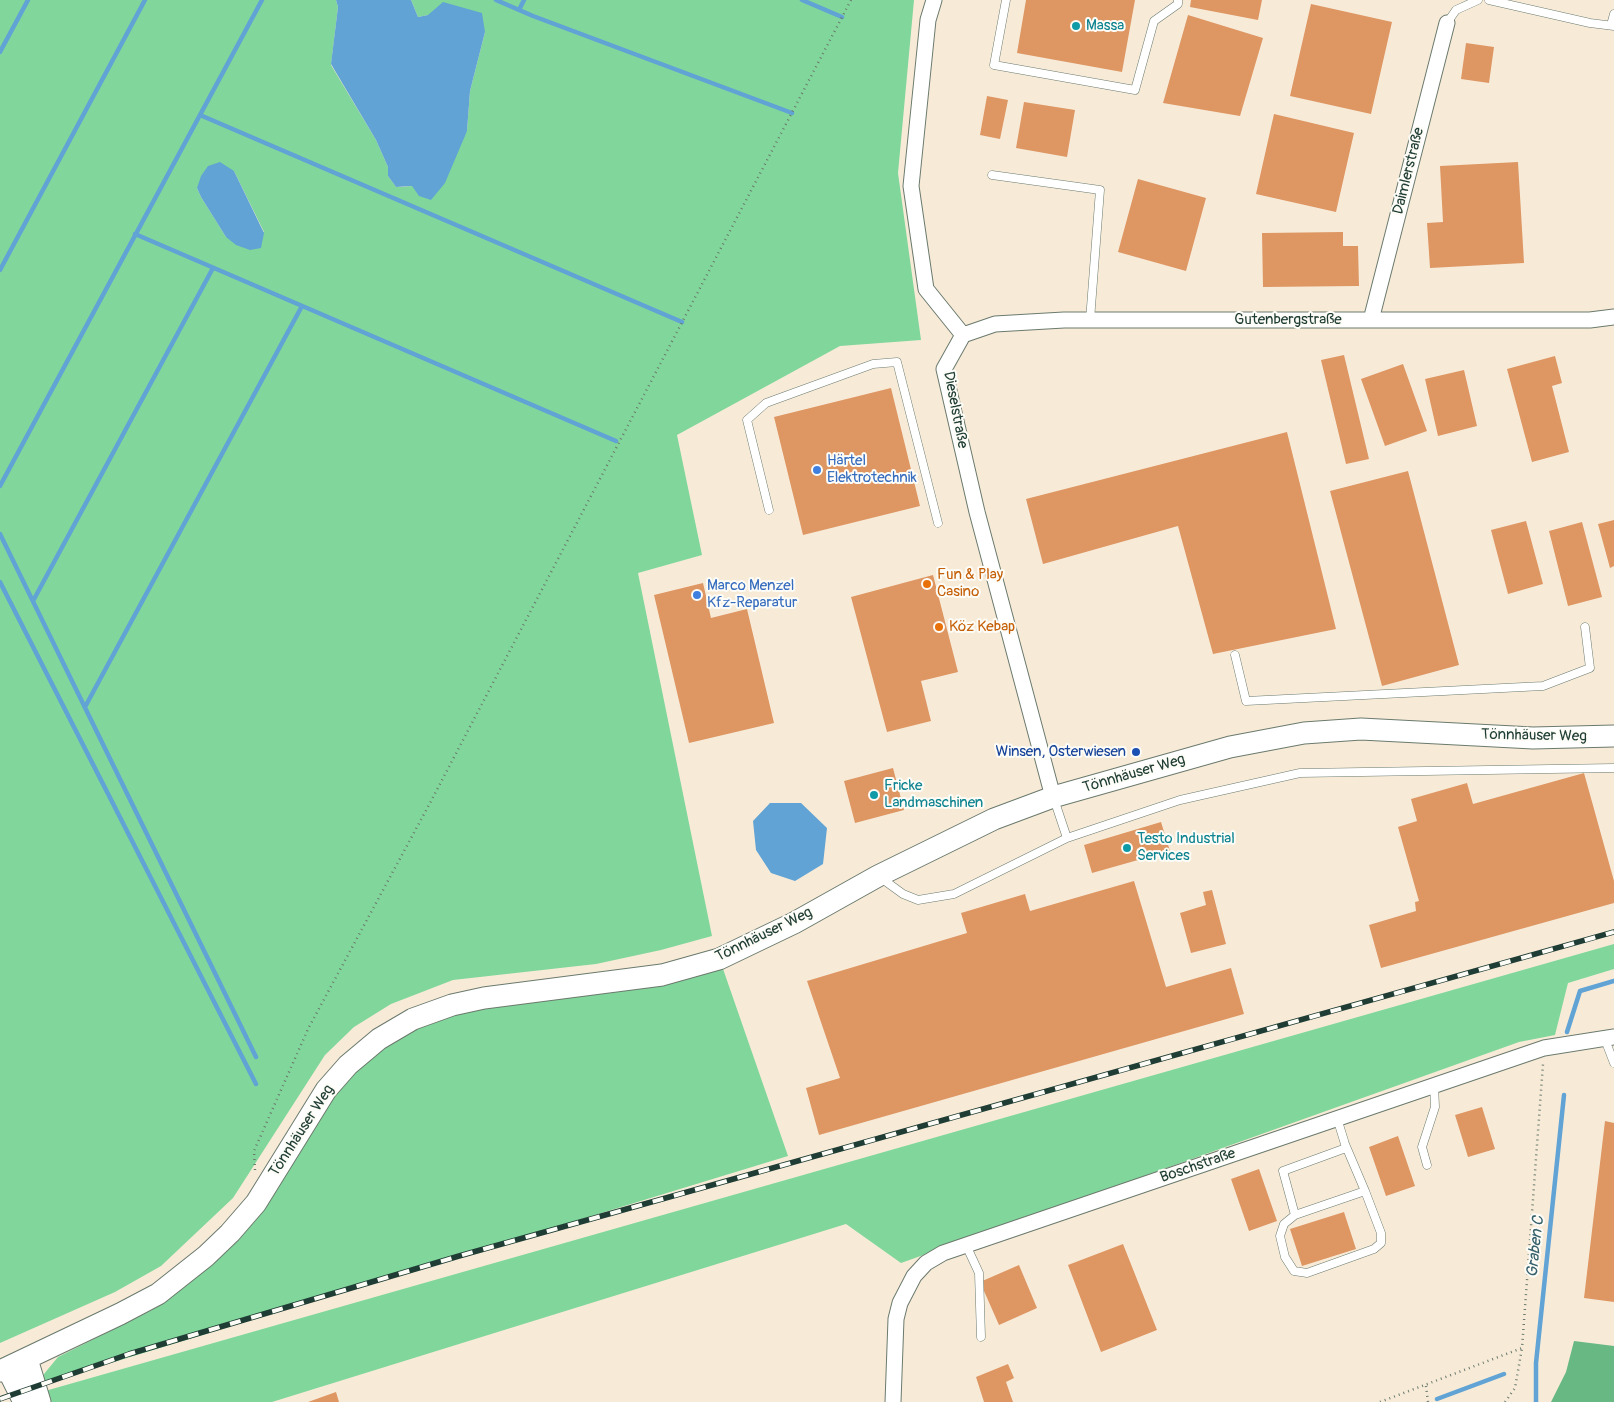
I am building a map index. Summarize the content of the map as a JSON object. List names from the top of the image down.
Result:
{
  "streets": {
    "main road": ["Tönnhäuser Weg"],
    "street": [
      "Daimlerstraße",
      "Gutenbergstraße",
      "Dieselstraße",
      "Boschstraße"
    ]
  },
  "crossings": [
    ["Daimlerstraße", "Gutenbergstraße"],
    ["Gutenbergstraße", "Dieselstraße"],
    ["Dieselstraße", "Tönnhäuser Weg"]
  ],
  "water": ["Graben C"],
  "places": [
    "Massa",
    "Härtel Elektrotechnik",
    "Fun & Play Casino",
    "Marco Menzel Kfz-Reparatur",
    "Köz Kebap",
    "Winsen, Osterwiesen",
    "Fricke Landmaschinen",
    "Testo Industrial Services"
  ]
}
